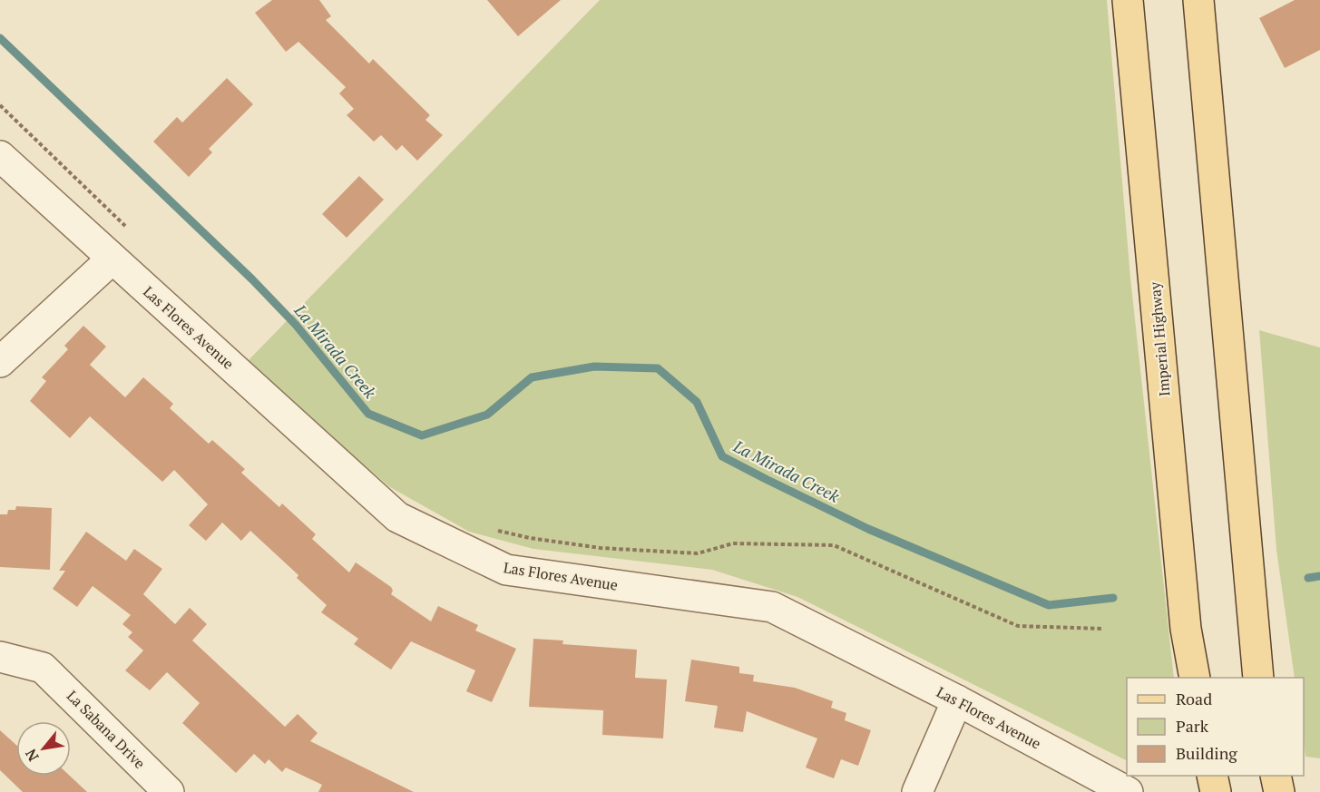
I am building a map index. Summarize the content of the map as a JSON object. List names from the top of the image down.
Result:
{
  "streets": {
    "main road": ["Imperial Highway"],
    "street": ["Las Flores Avenue", "La Sabana Drive"]
  },
  "water": ["La Mirada Creek"],
  "legend": ["Road", "Park", "Building"],
  "north": "bottom left"
}
